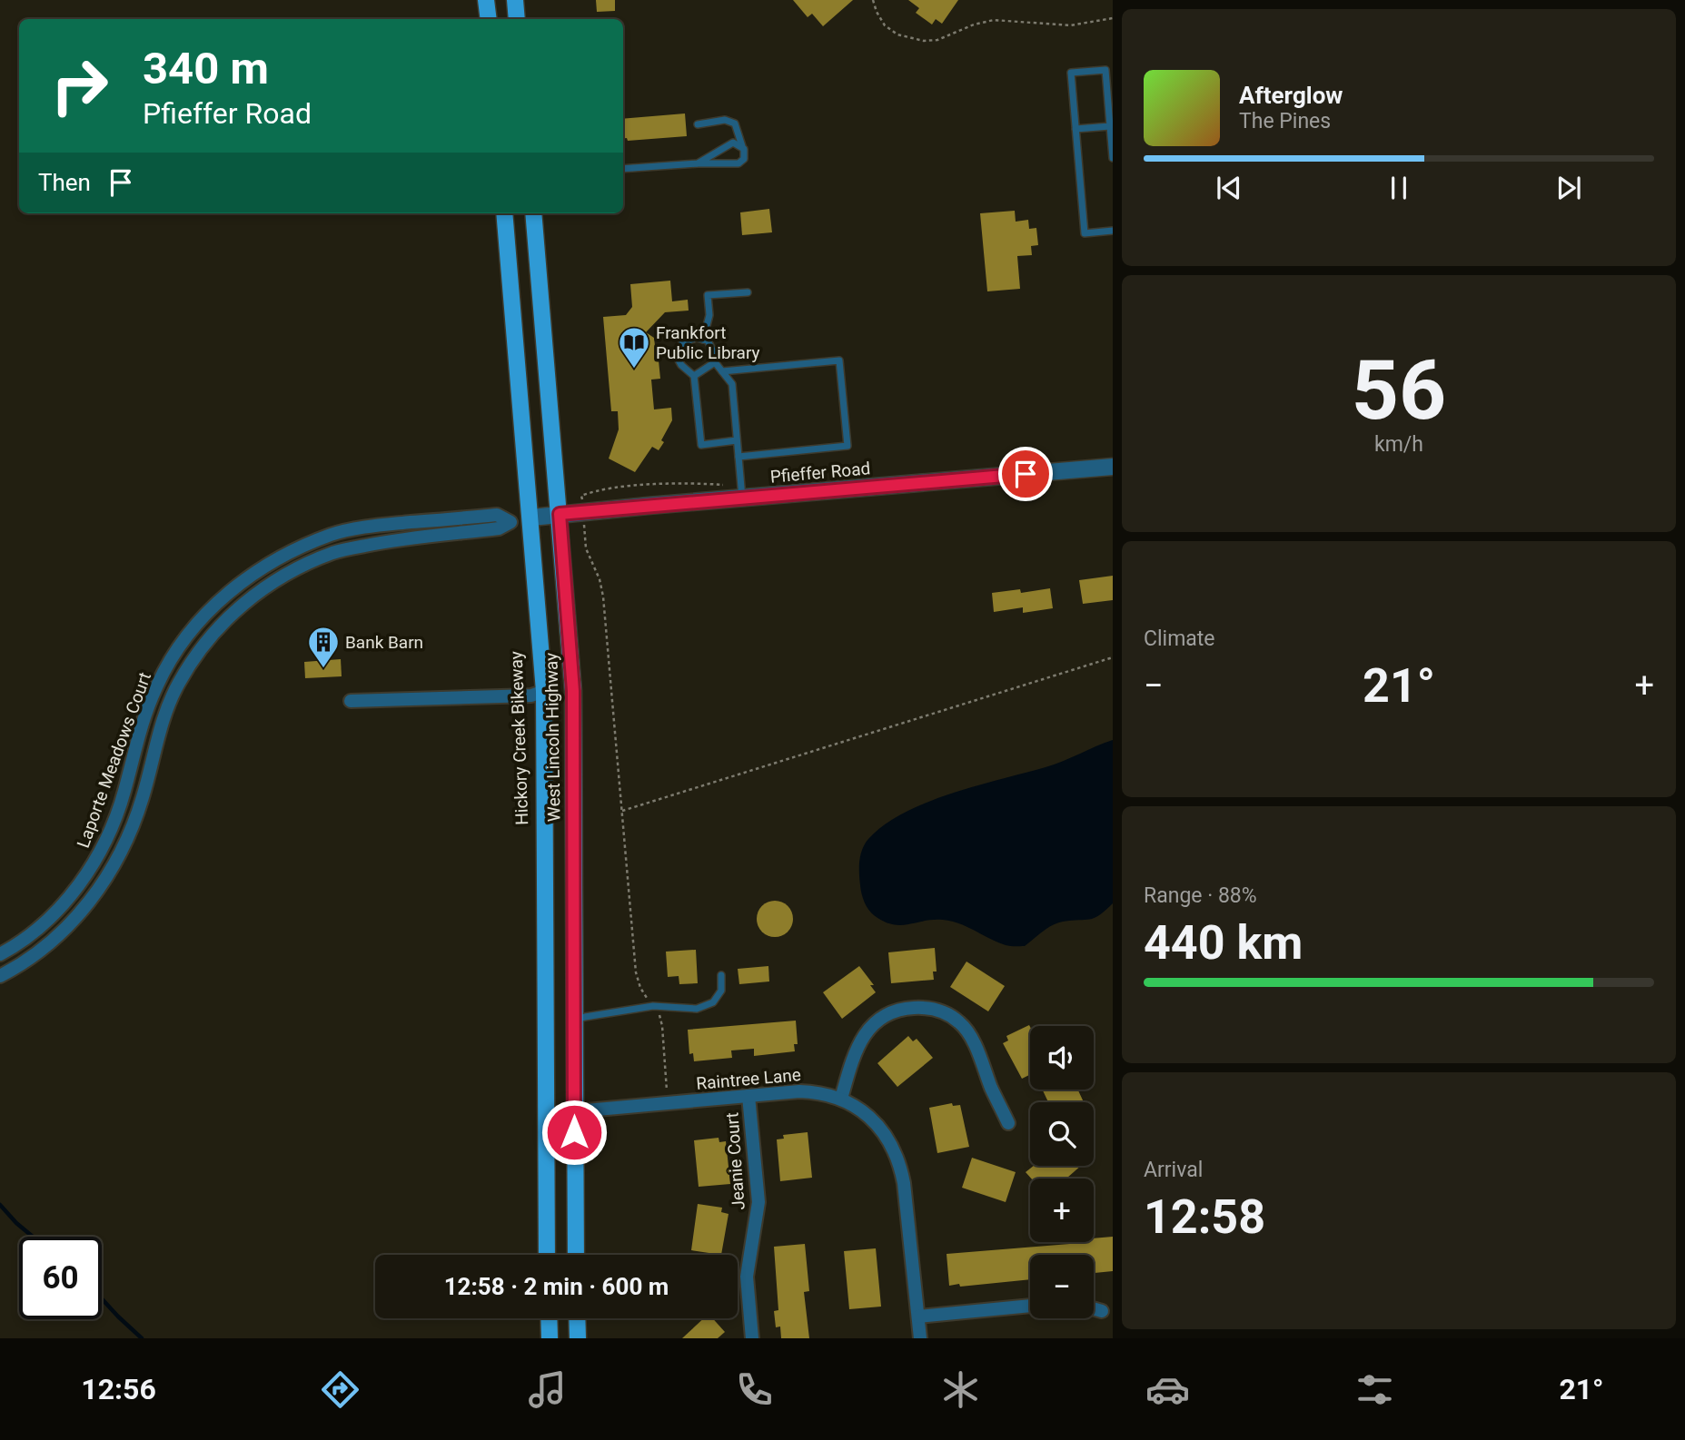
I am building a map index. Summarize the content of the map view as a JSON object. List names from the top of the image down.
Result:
{
  "streets": {
    "main road": ["West Lincoln Highway"],
    "street": [
      "Pfieffer Road",
      "Laporte Meadows Court",
      "Raintree Lane",
      "Jeanie Court"
    ]
  },
  "crossings": [
    ["Pfieffer Road", "West Lincoln Highway"],
    ["Pfieffer Road", "Laporte Meadows Court"],
    ["West Lincoln Highway", "Laporte Meadows Court"],
    ["West Lincoln Highway", "Raintree Lane"],
    ["Raintree Lane", "Jeanie Court"]
  ],
  "places": {
    "library": ["Frankfort Public Library"],
    "building": ["Bank Barn"]
  },
  "page": {
    "turn": ["340 m", "Pfieffer Road"],
    "song": ["Afterglow", "The Pines"],
    "then": "Then",
    "tile": [
      ["56", "km/h"],
      "Climate",
      ["Range · 88%", "440 km"],
      ["Arrival", "12:58"]
    ],
    "heat": ["−", "21°", "+"],
    "map_buttons": ["+", "−"],
    "limit": "60",
    "trip": "12:58 · 2 min · 600 m",
    "tabs": ["12:56", "21°"]
  }
}
